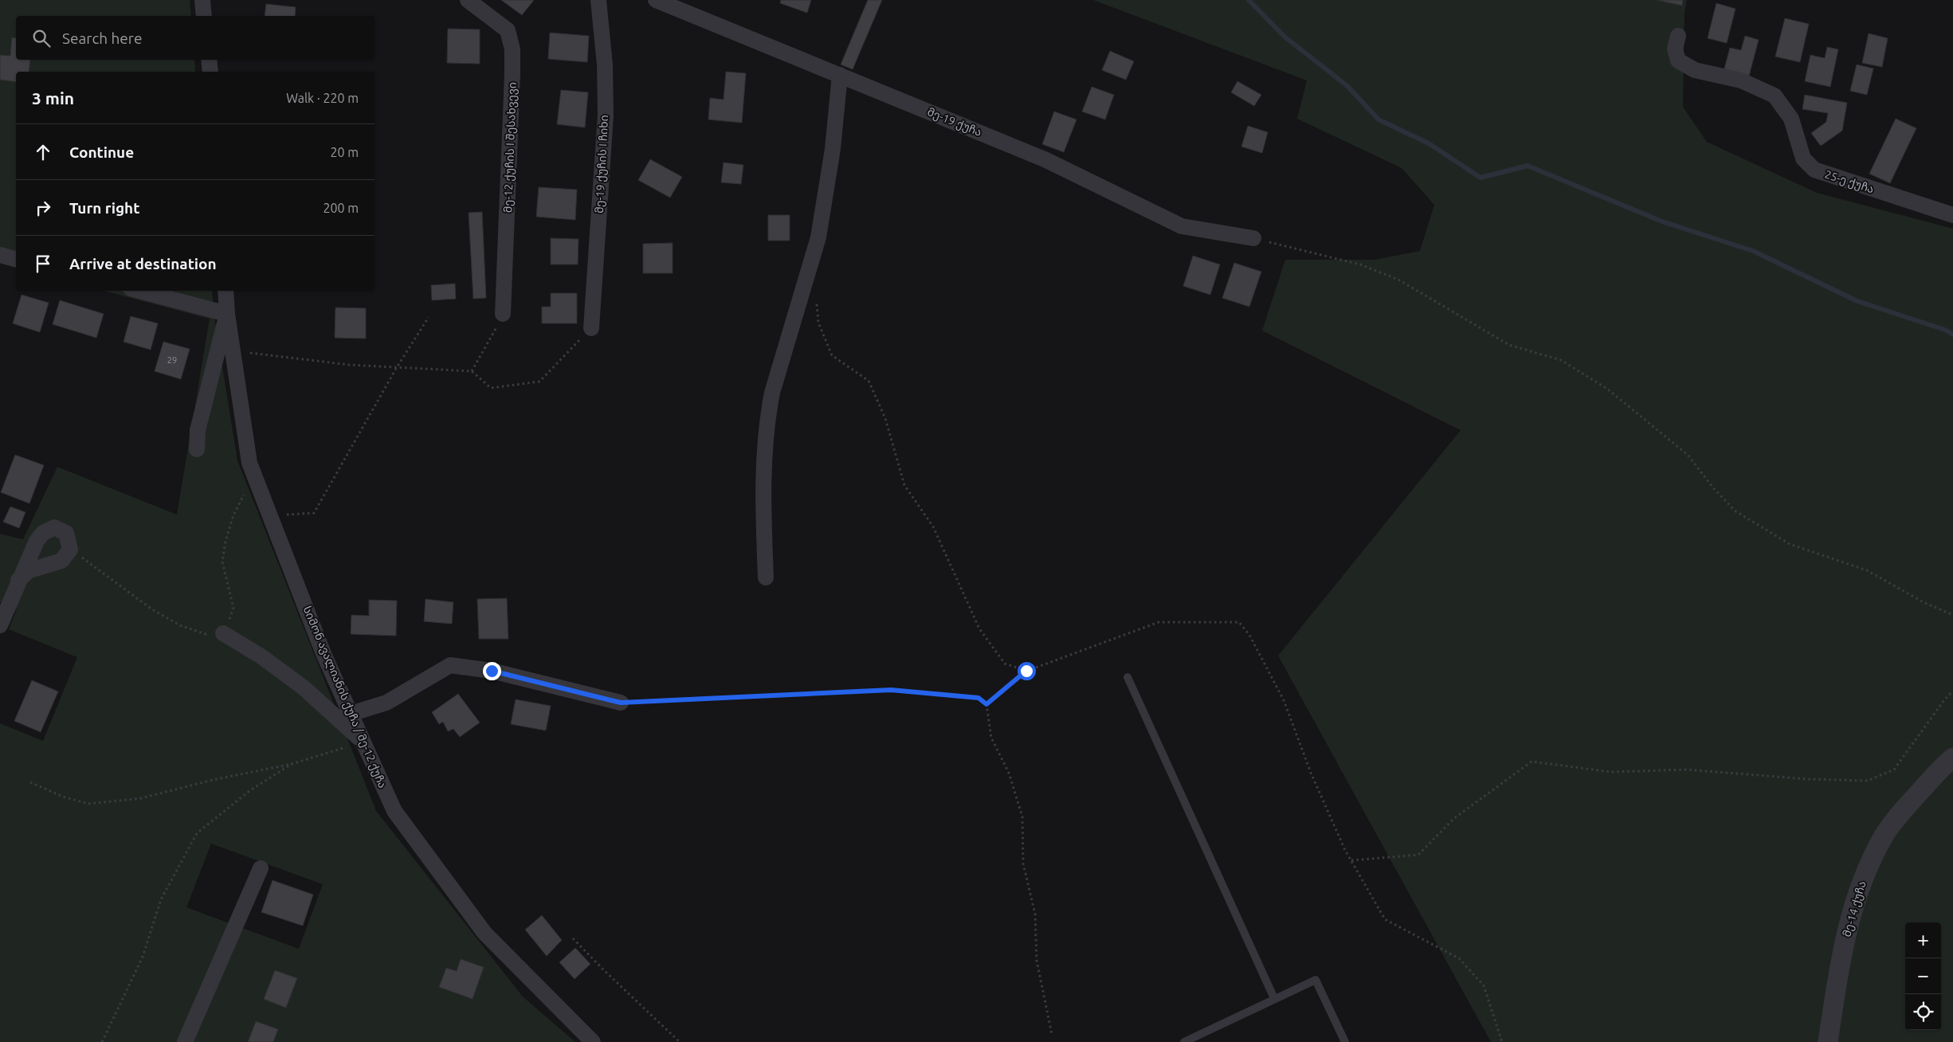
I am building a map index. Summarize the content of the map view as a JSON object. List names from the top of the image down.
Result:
{
  "streets": {
    "street": [
      "მე-19 ქუჩა",
      "მე-12 ქუჩის I შესახვევი",
      "მე-19 ქუჩის I ჩიხი",
      "25-ე ქუჩა",
      "სიმონ ავალიანის ქუჩა / მე-12 ქუჩა",
      "მე-14 ქუჩა"
    ]
  },
  "house_numbers": ["29"],
  "page": {
    "search": "Search here",
    "heading": ["3 min", "Walk · 220 m"],
    "list": [
      ["Continue", "20 m"],
      ["Turn right", "200 m"],
      "Arrive at destination"
    ],
    "map_buttons": ["+", "−"]
  }
}
